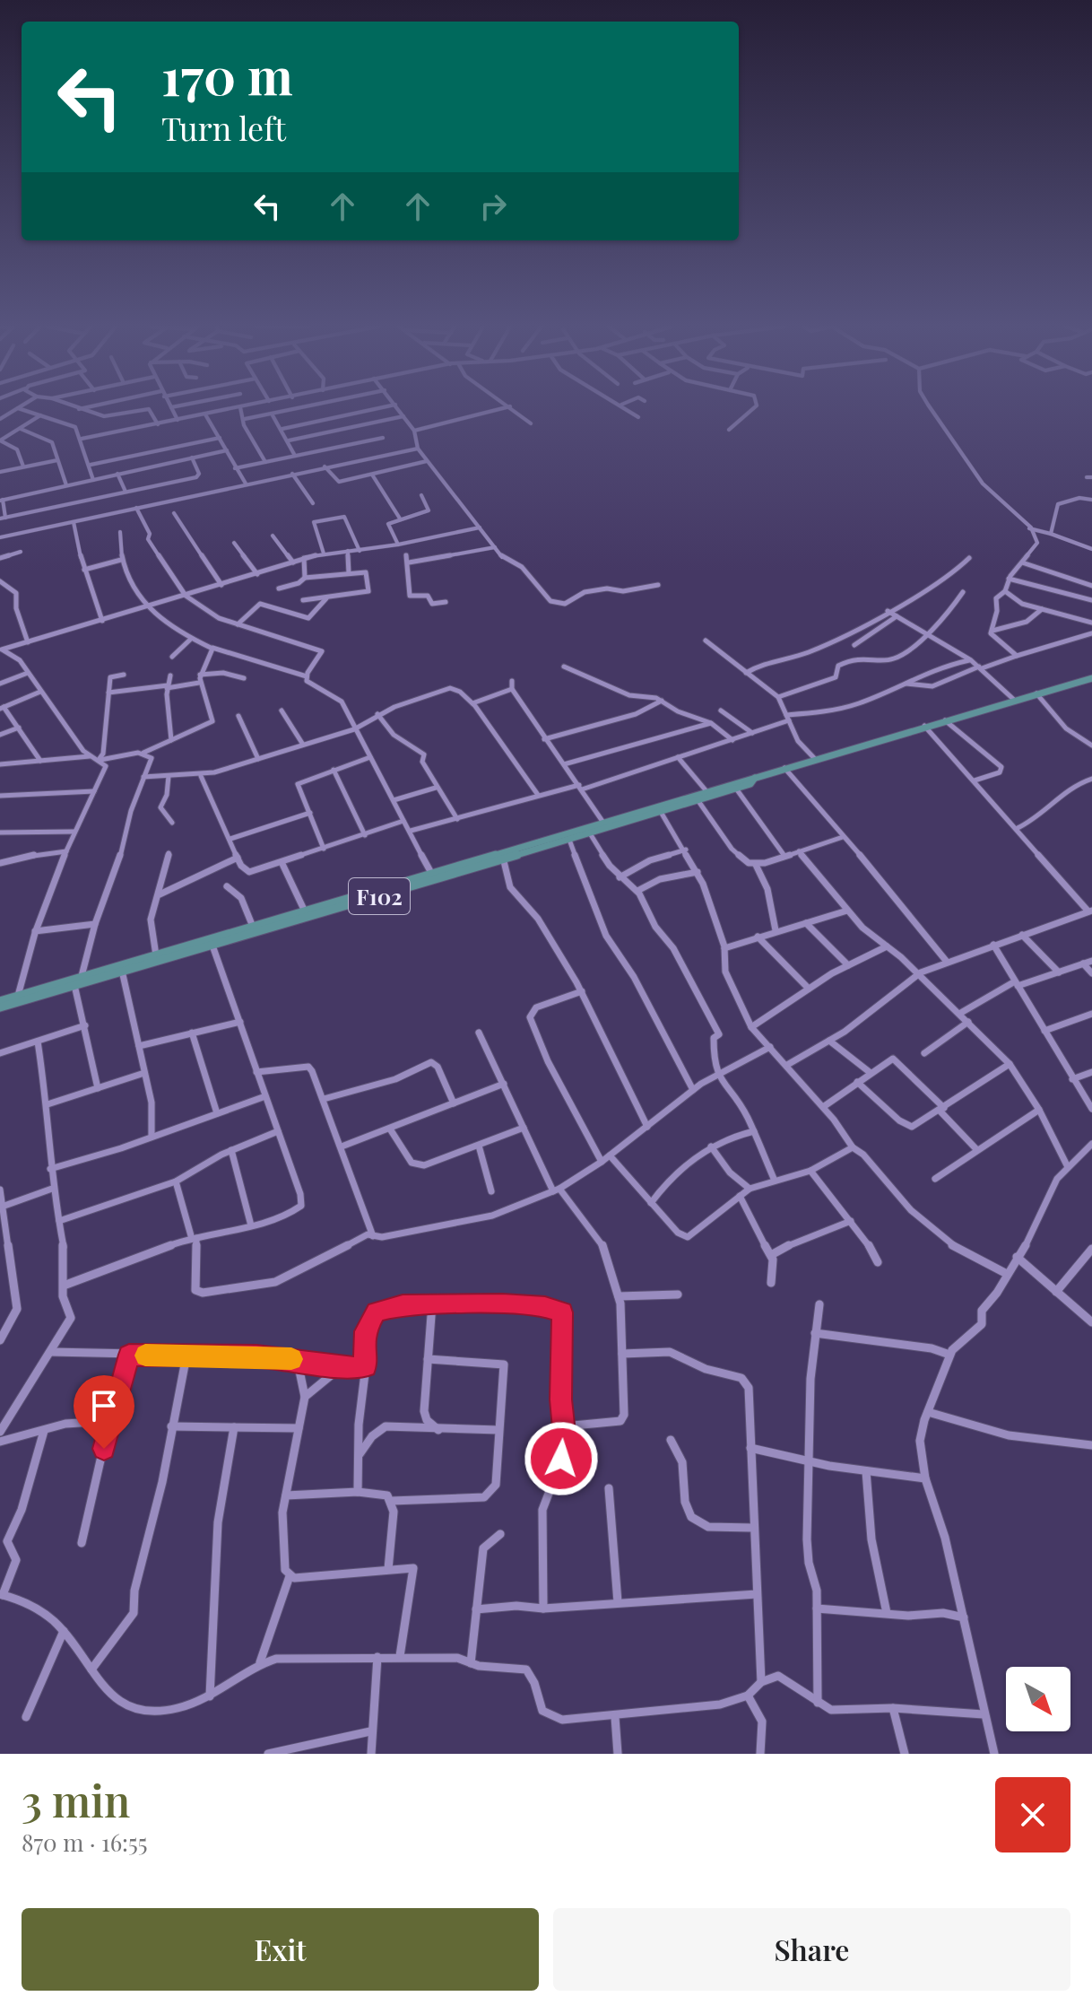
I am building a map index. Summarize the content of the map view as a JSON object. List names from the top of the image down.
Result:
{
  "streets": {
    "main road": ["F102"]
  },
  "north": "bottom right",
  "page": {
    "turn": ["170 m", "Turn left"],
    "heading": ["3 min", "870 m · 16:55"],
    "buttons": ["Exit", "Share"]
  }
}
